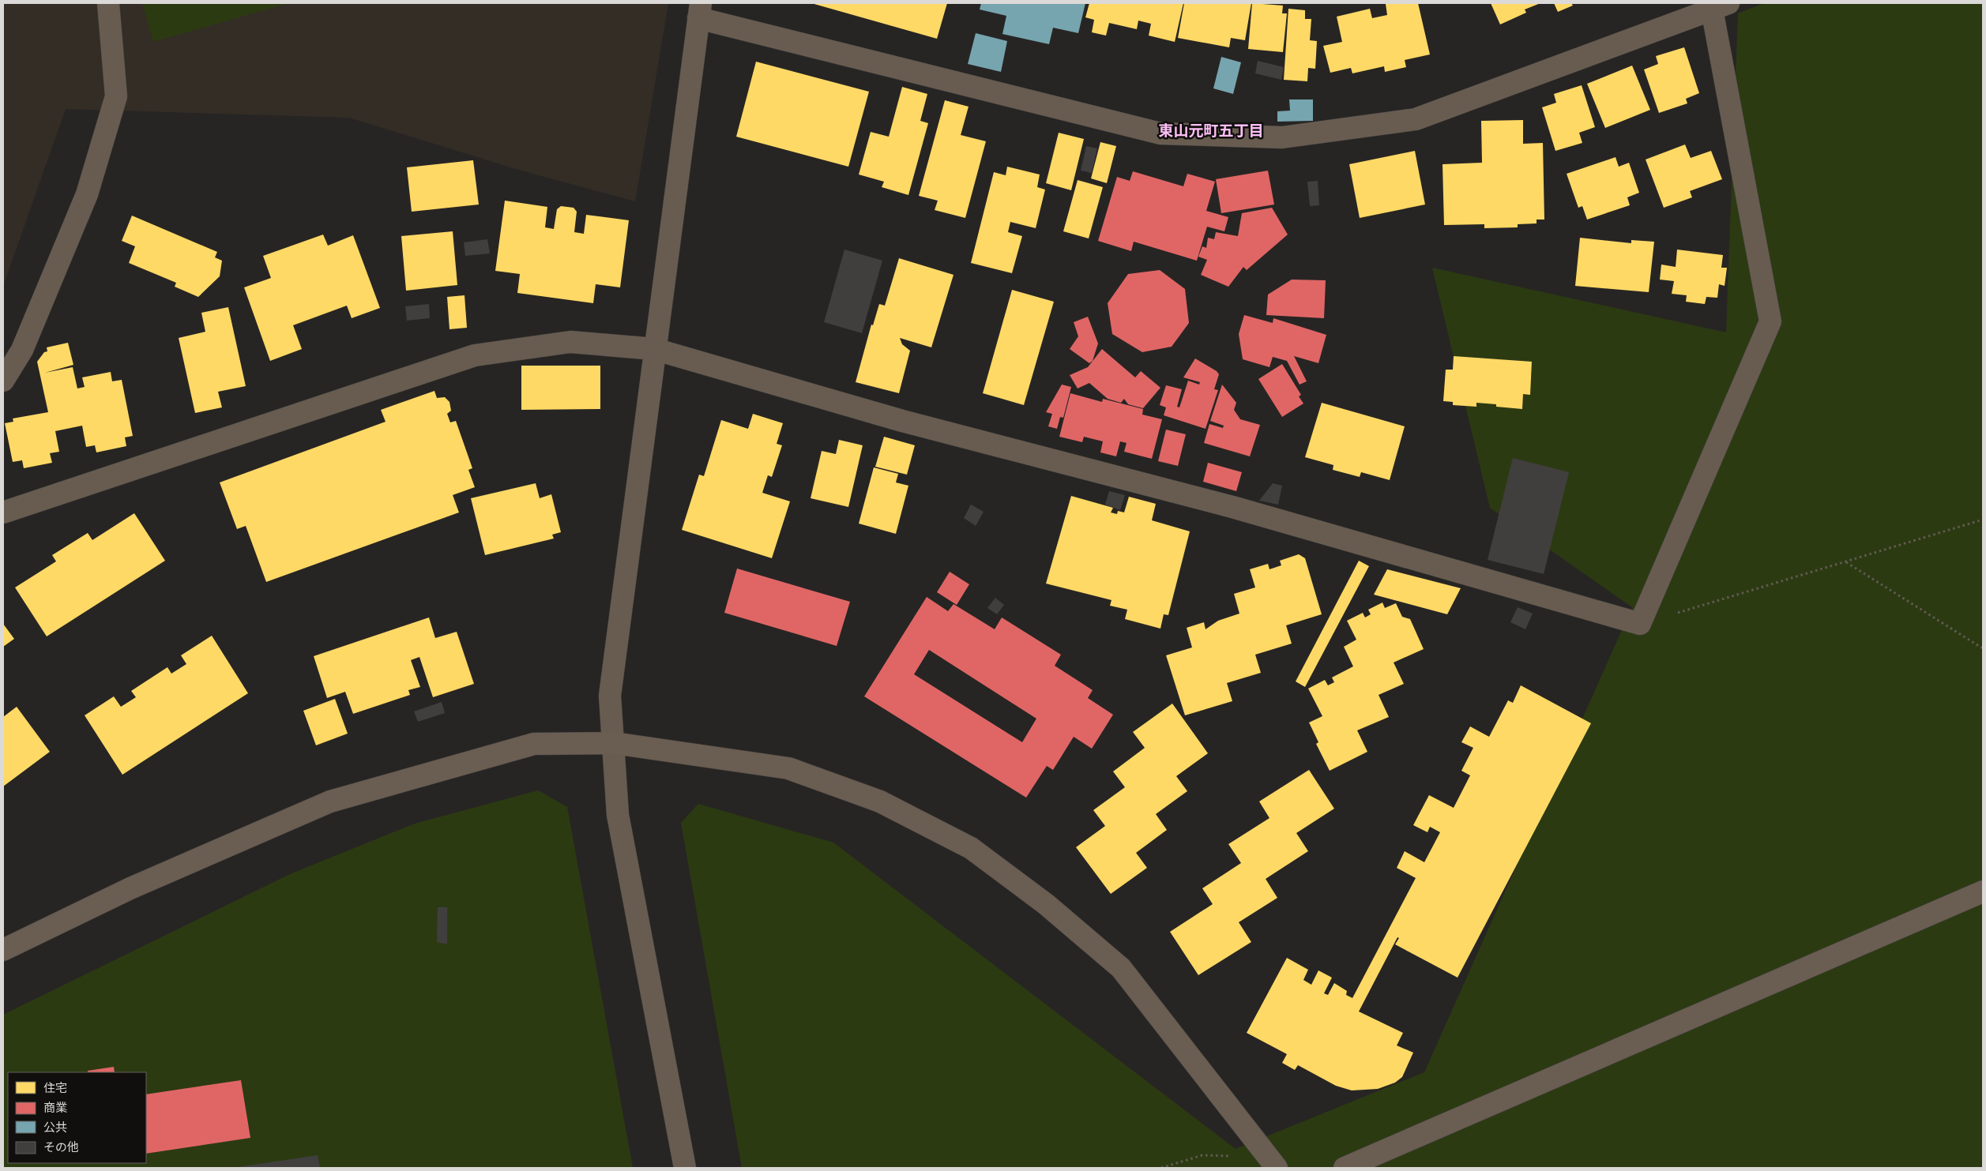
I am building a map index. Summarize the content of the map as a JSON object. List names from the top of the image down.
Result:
{
  "districts": ["東山元町五丁目"],
  "legend": [
    "住宅",
    "商業",
    "公共",
    "その他"
  ]
}
